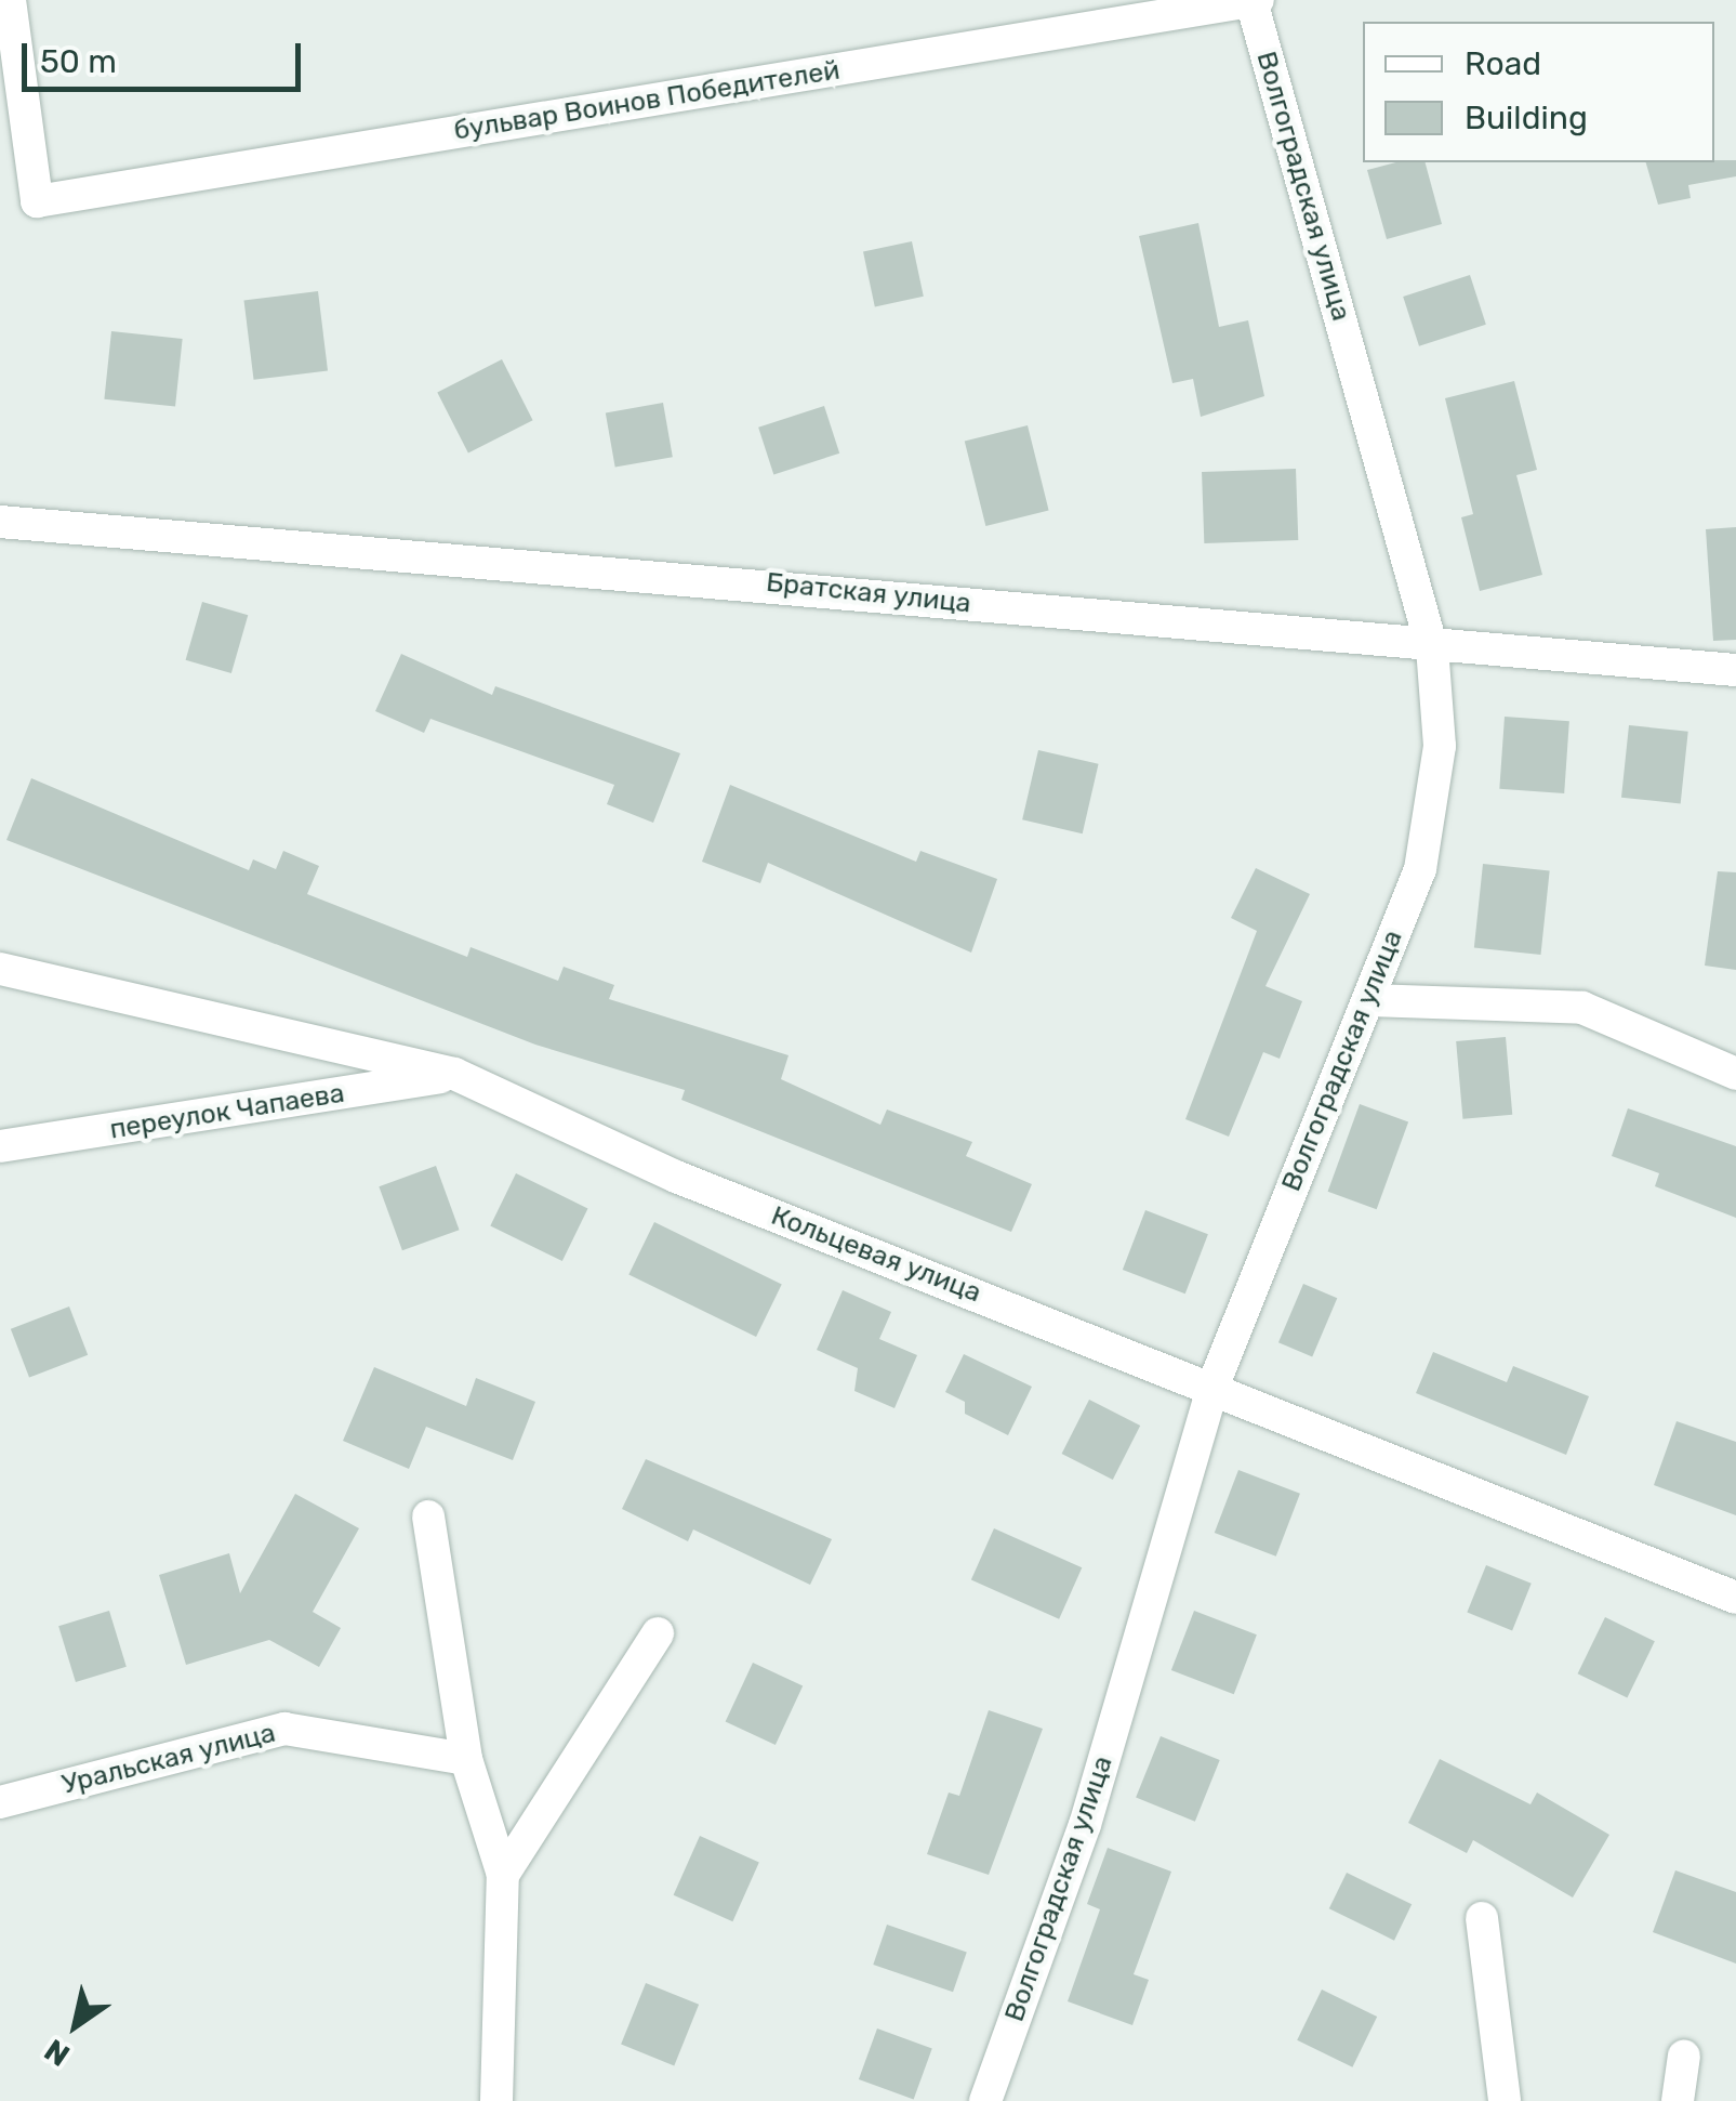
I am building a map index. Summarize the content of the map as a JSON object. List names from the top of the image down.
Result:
{
  "streets": {
    "street": [
      "бульвар Воинов Победителей",
      "Волгоградская улица",
      "Братская улица",
      "переулок Чапаева",
      "Кольцевая улица",
      "Уральская улица"
    ]
  },
  "crossings": [
    ["бульвар Воинов Победителей", "Волгоградская улица"],
    ["Волгоградская улица", "Братская улица"],
    ["Волгоградская улица", "Кольцевая улица"],
    ["переулок Чапаева", "Кольцевая улица"]
  ],
  "legend": ["Road", "Building"],
  "scale_bar": "50 m",
  "north": "bottom left"
}
